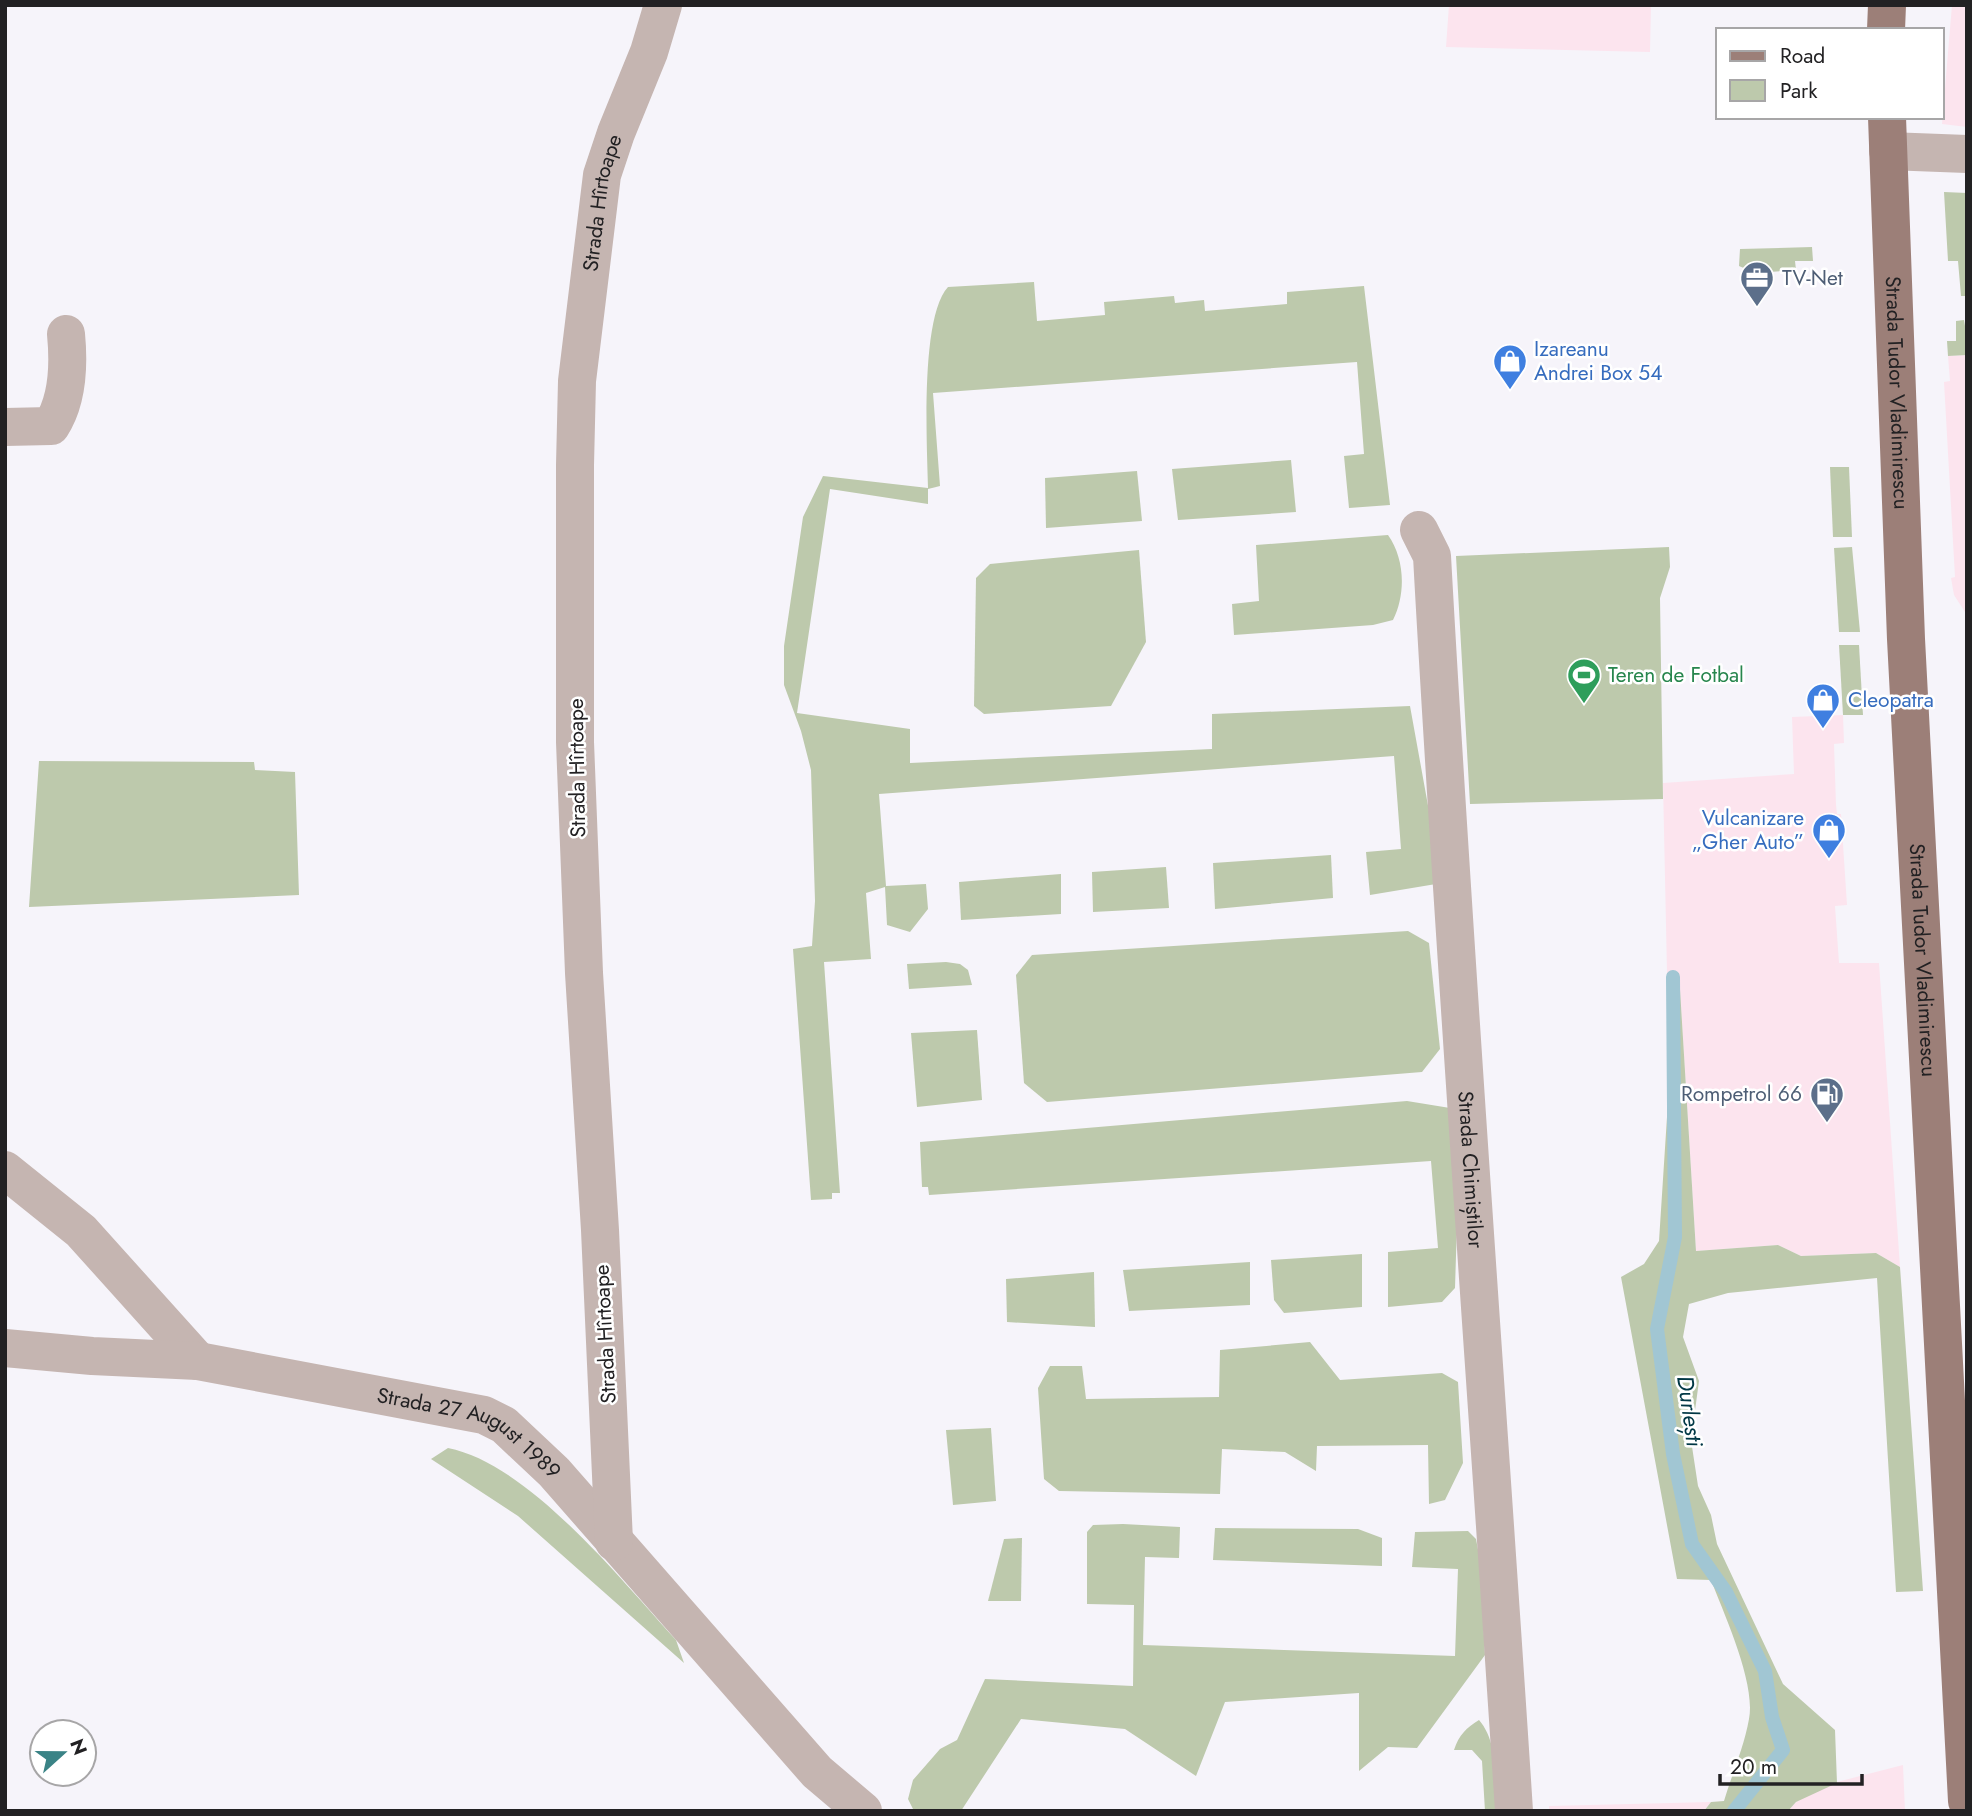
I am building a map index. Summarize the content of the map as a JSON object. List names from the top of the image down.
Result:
{
  "streets": {
    "main road": ["Strada Tudor Vladimirescu"],
    "street": ["Strada Hîrtoape", "Strada Chimiștilor", "Strada 27 August 1989"]
  },
  "crossings": [
    ["Strada Hîrtoape", "Strada 27 August 1989"]
  ],
  "water": ["Durlești"],
  "places": {
    "office": ["TV-Net"],
    "shop": ["Izareanu Andrei Box 54", "Cleopatra", "Vulcanizare „Gher Auto”"],
    "sports": ["Teren de Fotbal"],
    "fuel station": ["Rompetrol 66"]
  },
  "legend": ["Road", "Park"],
  "scale_bar": "20 m",
  "north": "right"
}
